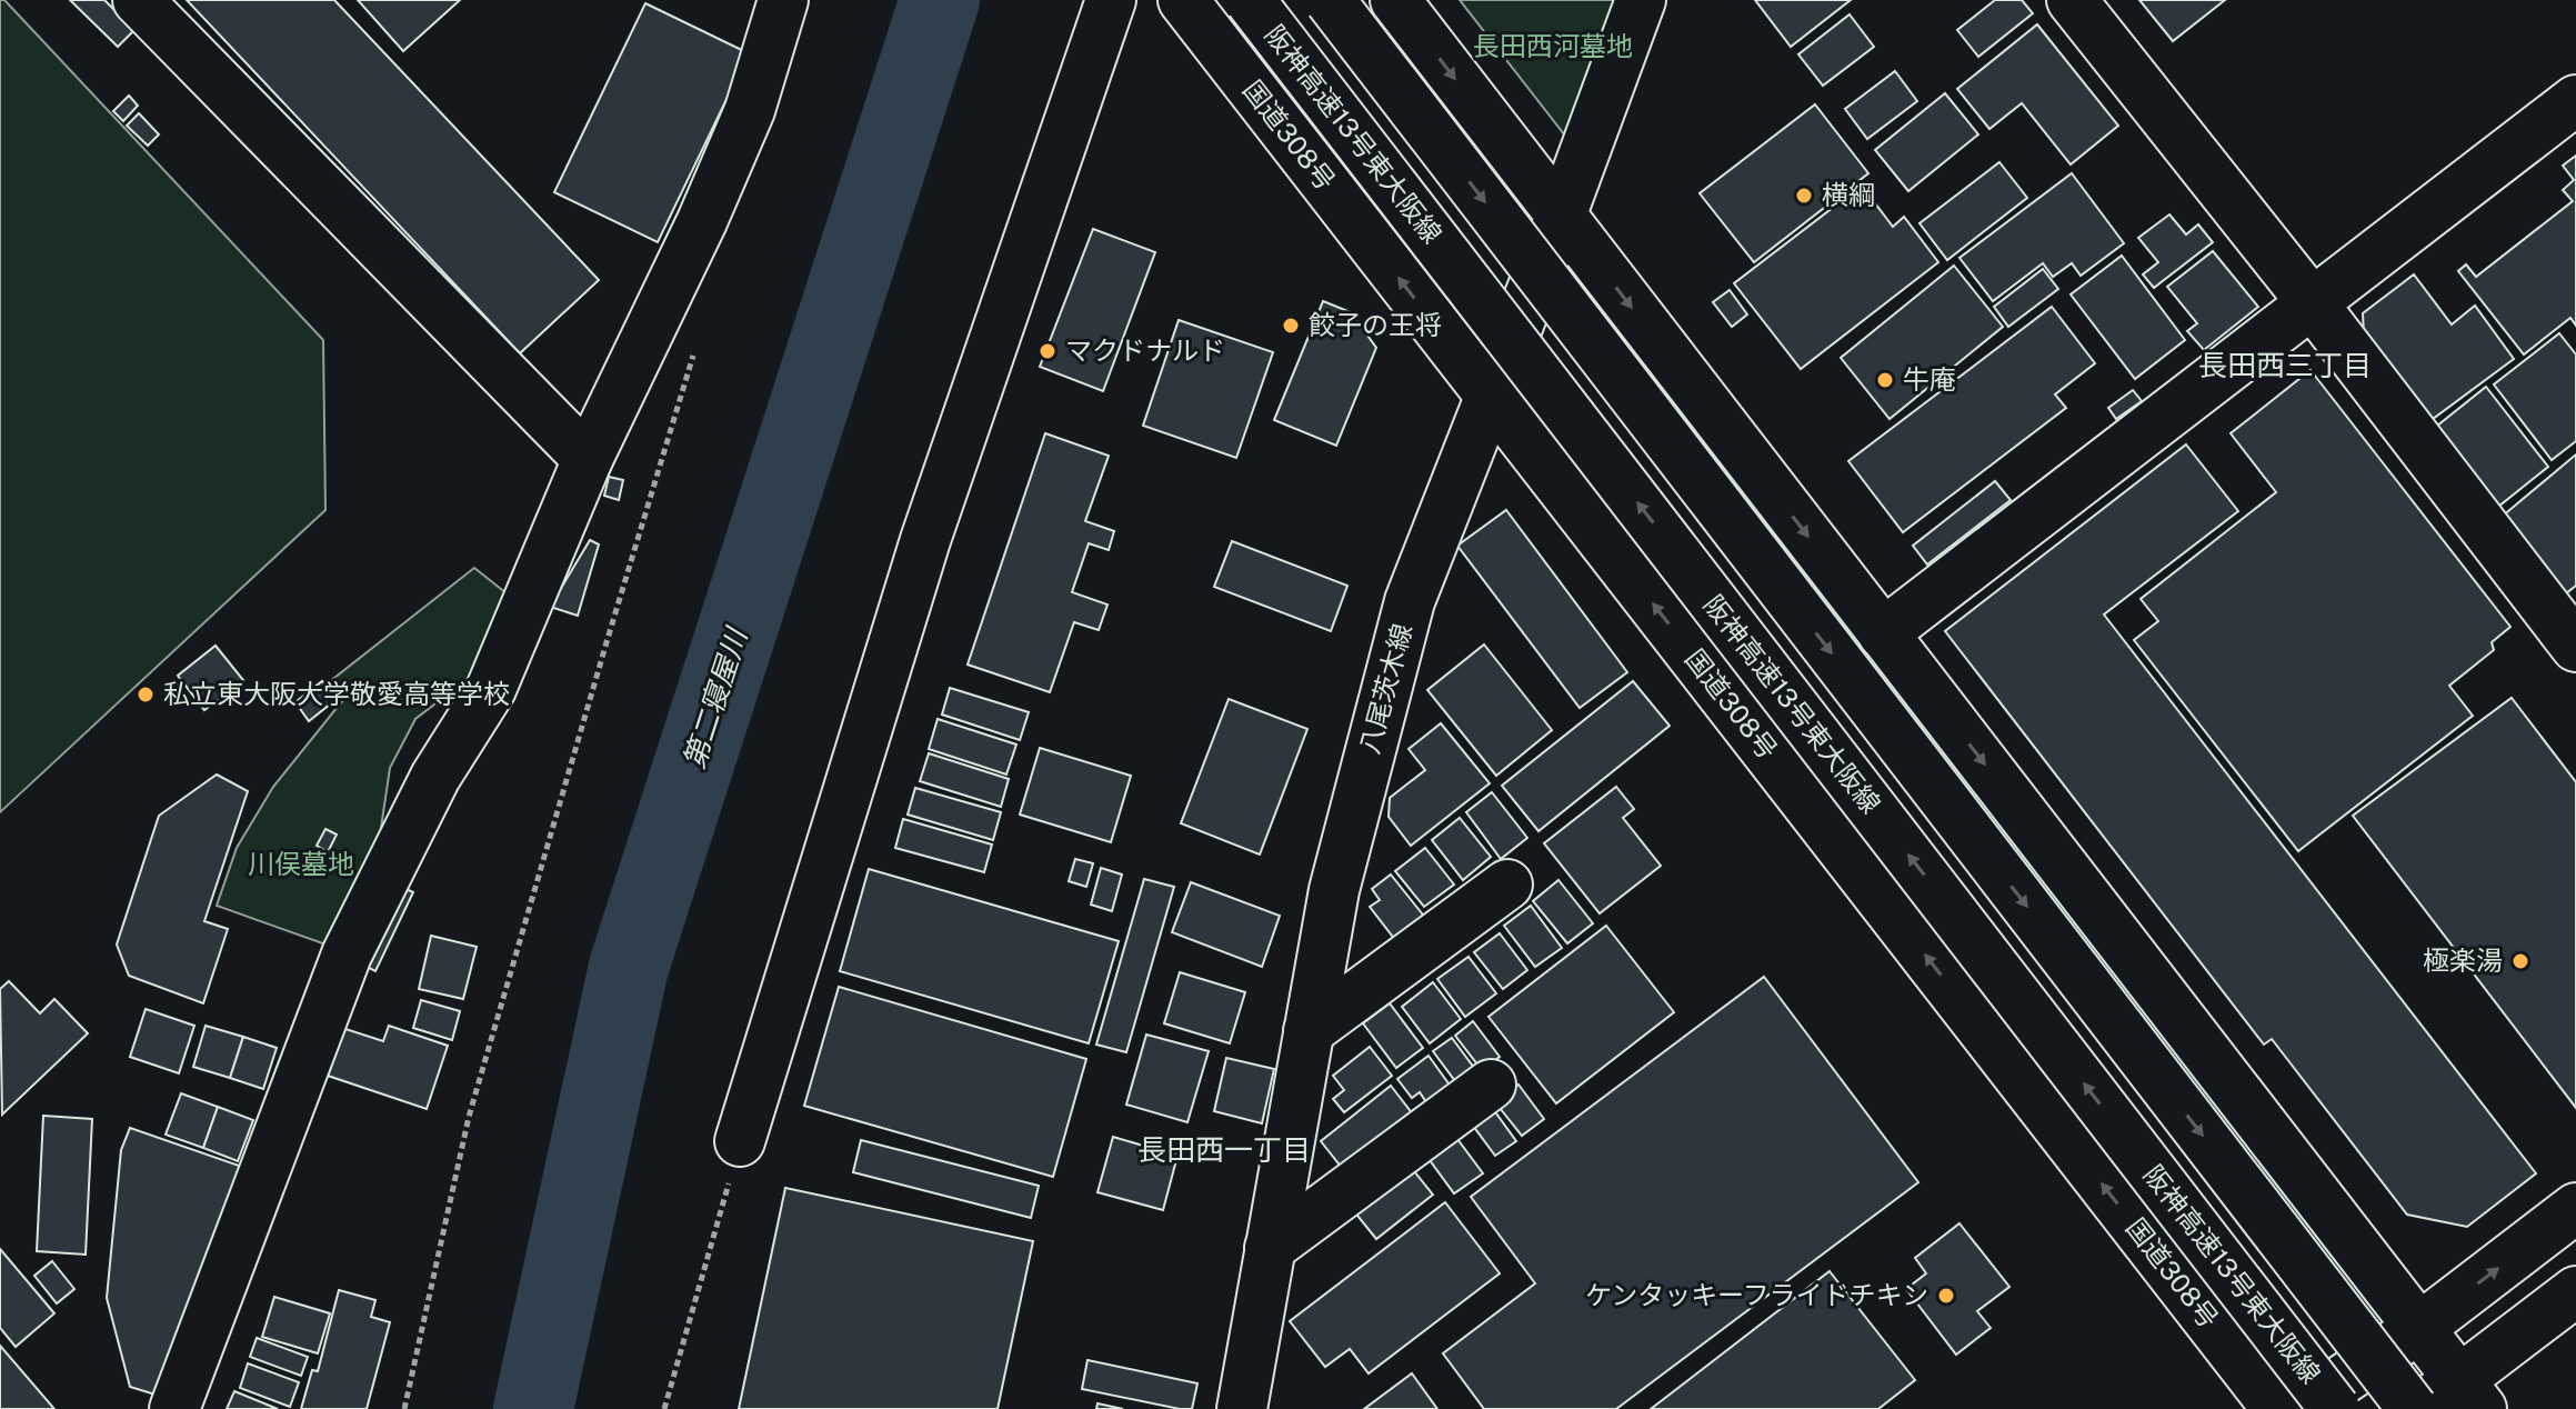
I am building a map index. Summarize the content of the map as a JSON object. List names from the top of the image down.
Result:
{
  "streets": {
    "main road": ["阪神高速13号東大阪線", "国道308号", "八尾茨木線"]
  },
  "crossings": [
    ["国道308号", "八尾茨木線"]
  ],
  "districts": ["長田西三丁目", "長田西一丁目"],
  "water": ["第二寝屋川"],
  "parks": ["長田西河墓地", "川俣墓地"],
  "places": [
    "横綱",
    "餃子の王将",
    "マクドナルド",
    "牛庵",
    "私立東大阪大学敬愛高等学校",
    "極楽湯",
    "ケンタッキーフライドチキン"
  ]
}
